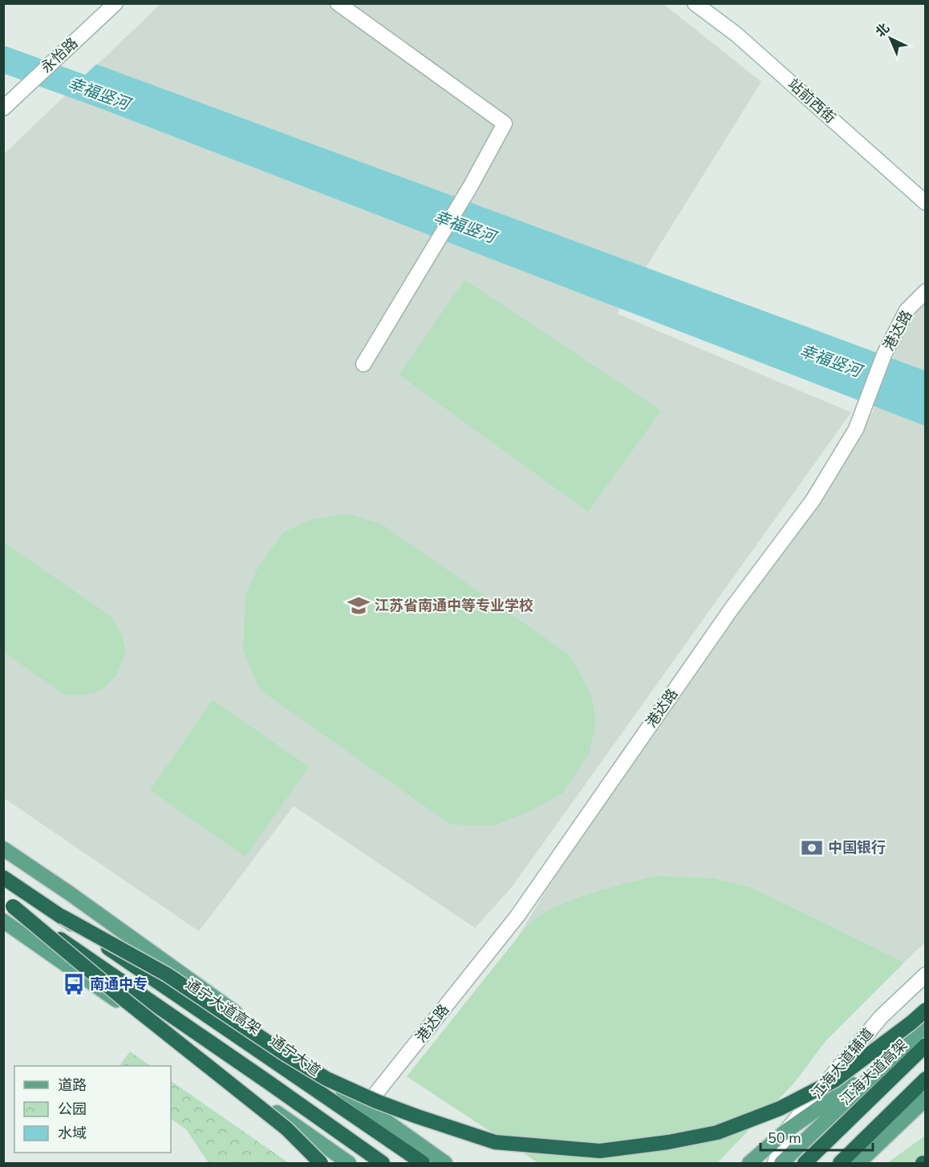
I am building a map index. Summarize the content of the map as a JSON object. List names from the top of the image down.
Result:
{
  "streets": {
    "highway": ["通宁大道高架", "江海大道高架"],
    "main road": ["通宁大道"],
    "street": [
      "永怡路",
      "站前西街",
      "港达路",
      "江海大道辅道"
    ]
  },
  "crossings": [
    ["港达路", "通宁大道"]
  ],
  "water": ["幸福竖河"],
  "places": {
    "school or university": ["江苏省南通中等专业学校"],
    "bank": ["中国银行"],
    "bus stop": ["南通中专"]
  },
  "legend": ["道路", "公园", "水域"],
  "scale_bar": "50 m",
  "north": "top left"
}
